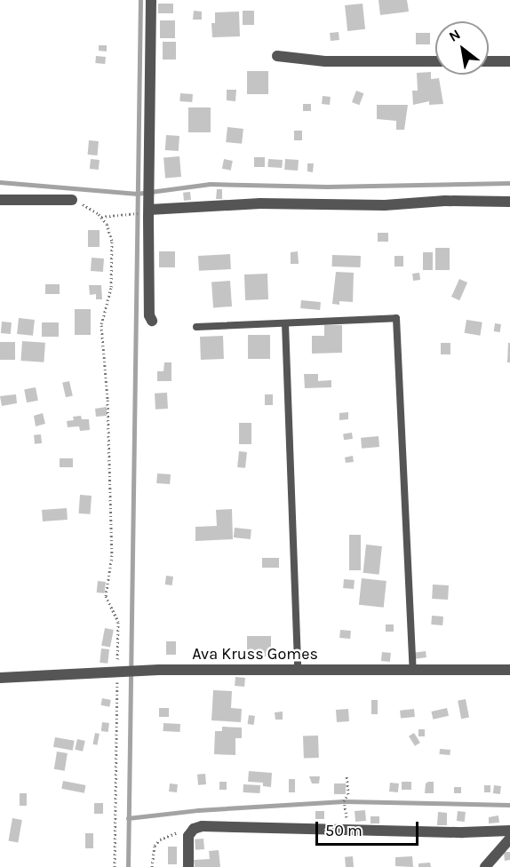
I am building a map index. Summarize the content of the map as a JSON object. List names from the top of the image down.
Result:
{
  "streets": {
    "street": ["Ava Kruss Gomes"]
  },
  "scale_bar": "50 m",
  "north": "top left"
}
